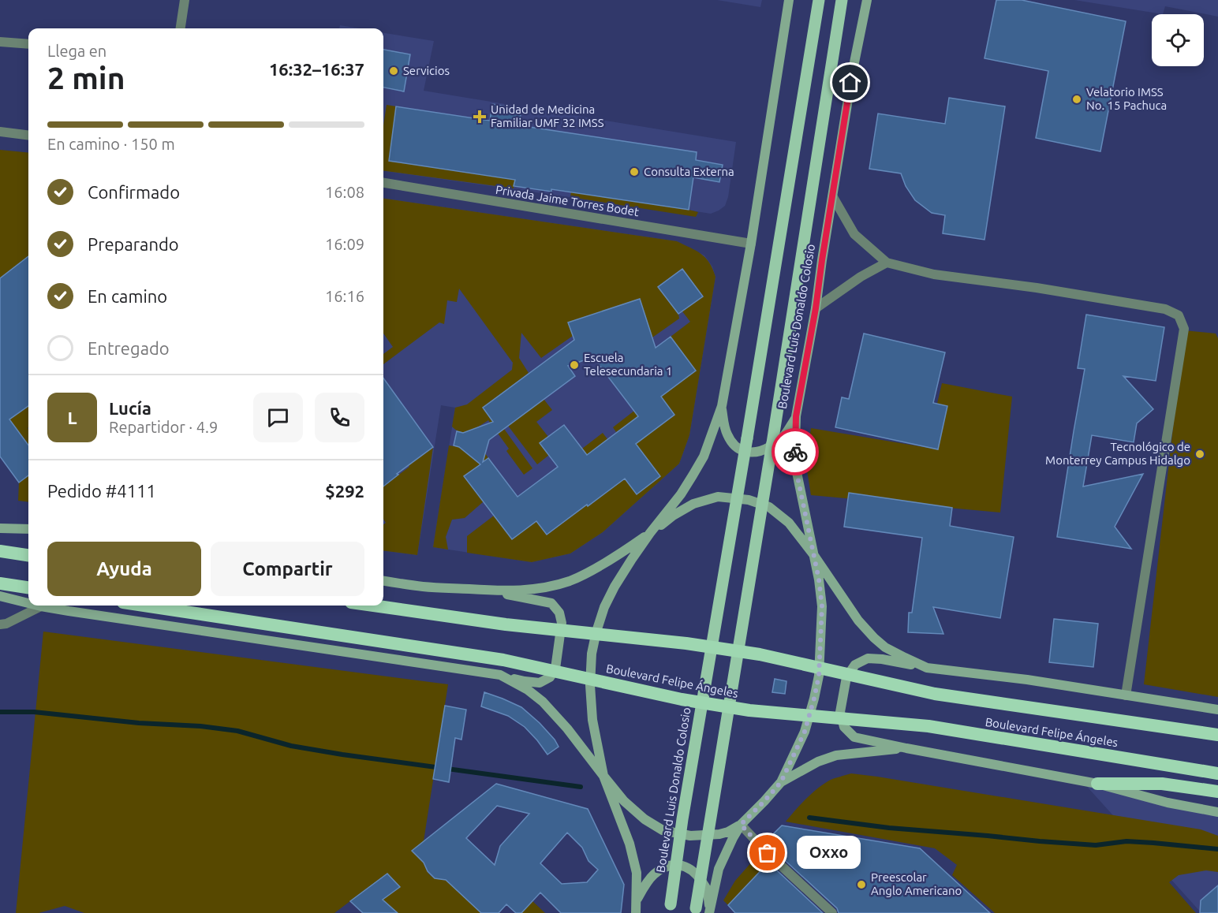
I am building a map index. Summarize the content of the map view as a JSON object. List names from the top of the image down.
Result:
{
  "streets": {
    "highway": ["Boulevard Felipe Ángeles"],
    "main road": ["Boulevard Luis Donaldo Colosio"],
    "street": ["Privada Jaime Torres Bodet"]
  },
  "places": {
    "other": [
      "Servicios",
      "Velatorio IMSS No. 15 Pachuca",
      "Consulta Externa",
      "Escuela Telesecundaria 1",
      "Tecnológico de Monterrey Campus Hidalgo",
      "Oxxo",
      "Preescolar Anglo Americano"
    ],
    "health": ["Unidad de Medicina Familiar UMF 32 IMSS"]
  },
  "page": {
    "heading": ["2 min", "Llega en", "16:32–16:37"],
    "panel": [
      "Lucía",
      "Repartidor · 4.9",
      "Pedido #4111",
      "$292"
    ],
    "bar": "En camino · 150 m",
    "list": [
      ["Confirmado", "16:08"],
      ["Preparando", "16:09"],
      ["En camino", "16:16"],
      "Entregado"
    ],
    "round": "L",
    "buttons": ["Ayuda", "Compartir"],
    "bubble": "Oxxo"
  }
}
